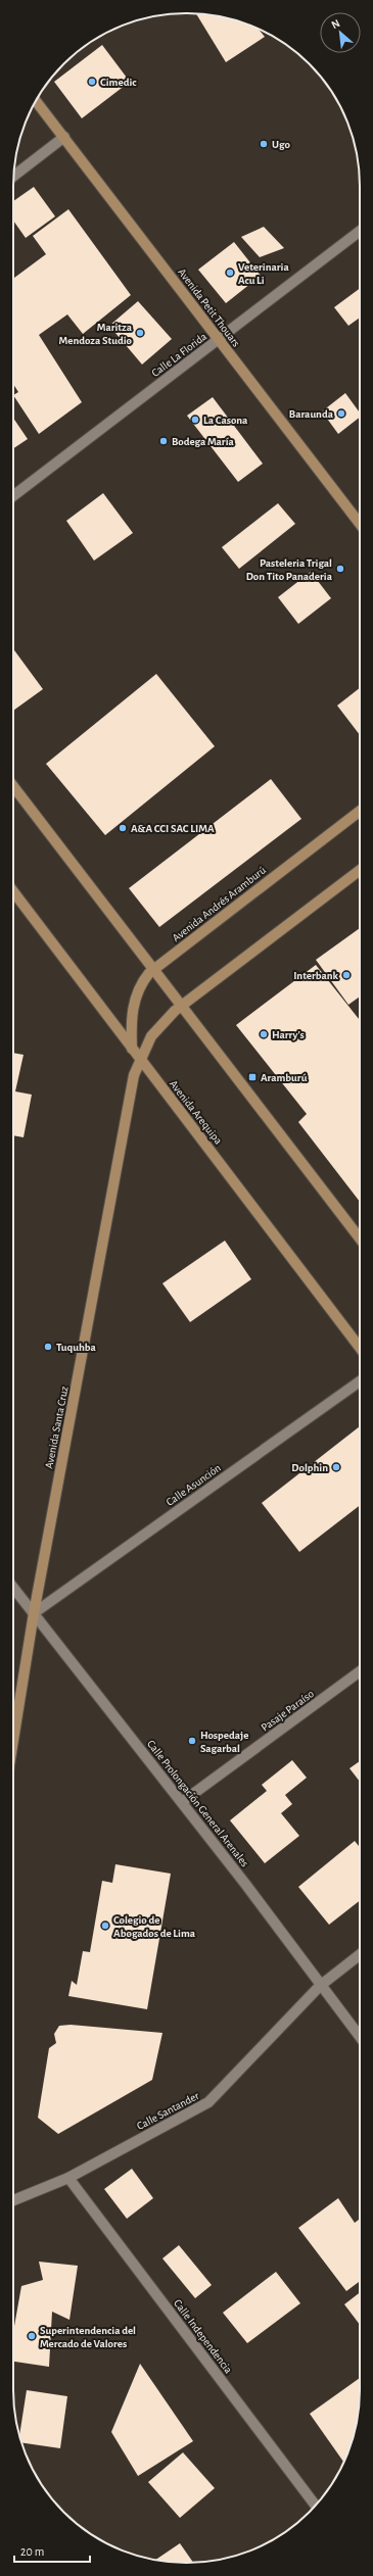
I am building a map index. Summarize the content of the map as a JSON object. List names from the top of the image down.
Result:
{
  "streets": {
    "main road": [
      "Avenida Petit Thouars",
      "Avenida Andrés Aramburú",
      "Avenida Arequipa",
      "Avenida Santa Cruz"
    ],
    "street": [
      "Calle La Florida",
      "Calle Asunción",
      "Pasaje Paraíso",
      "Calle Prolongación General Arenales",
      "Calle Santander",
      "Calle Independencia"
    ]
  },
  "crossings": [
    ["Avenida Petit Thouars", "Calle La Florida"],
    ["Avenida Andrés Aramburú", "Avenida Arequipa"],
    ["Avenida Andrés Aramburú", "Avenida Santa Cruz"],
    ["Avenida Arequipa", "Avenida Santa Cruz"],
    ["Avenida Santa Cruz", "Calle Asunción"],
    ["Avenida Santa Cruz", "Calle Prolongación General Arenales"],
    ["Calle Asunción", "Calle Prolongación General Arenales"],
    ["Pasaje Paraíso", "Calle Prolongación General Arenales"],
    ["Calle Prolongación General Arenales", "Calle Santander"],
    ["Calle Santander", "Calle Independencia"]
  ],
  "places": {
    "other": [
      "Cimedic",
      "Ugo",
      "Veterinaria Acu Li",
      "Maritza Mendoza Studio",
      "Baraunda",
      "La Casona",
      "Bodega María",
      "Pasteleria Trigal Don Tito Panaderia",
      "A&A CCI SAC LIMA",
      "Interbank",
      "Harry's",
      "Tuquhba",
      "Dolphin",
      "Hospedaje Sagarbal",
      "Colegio de Abogados de Lima",
      "Superintendencia del Mercado de Valores"
    ],
    "transit": ["Aramburú"]
  },
  "scale_bar": "20 m",
  "north": "top left"
}
